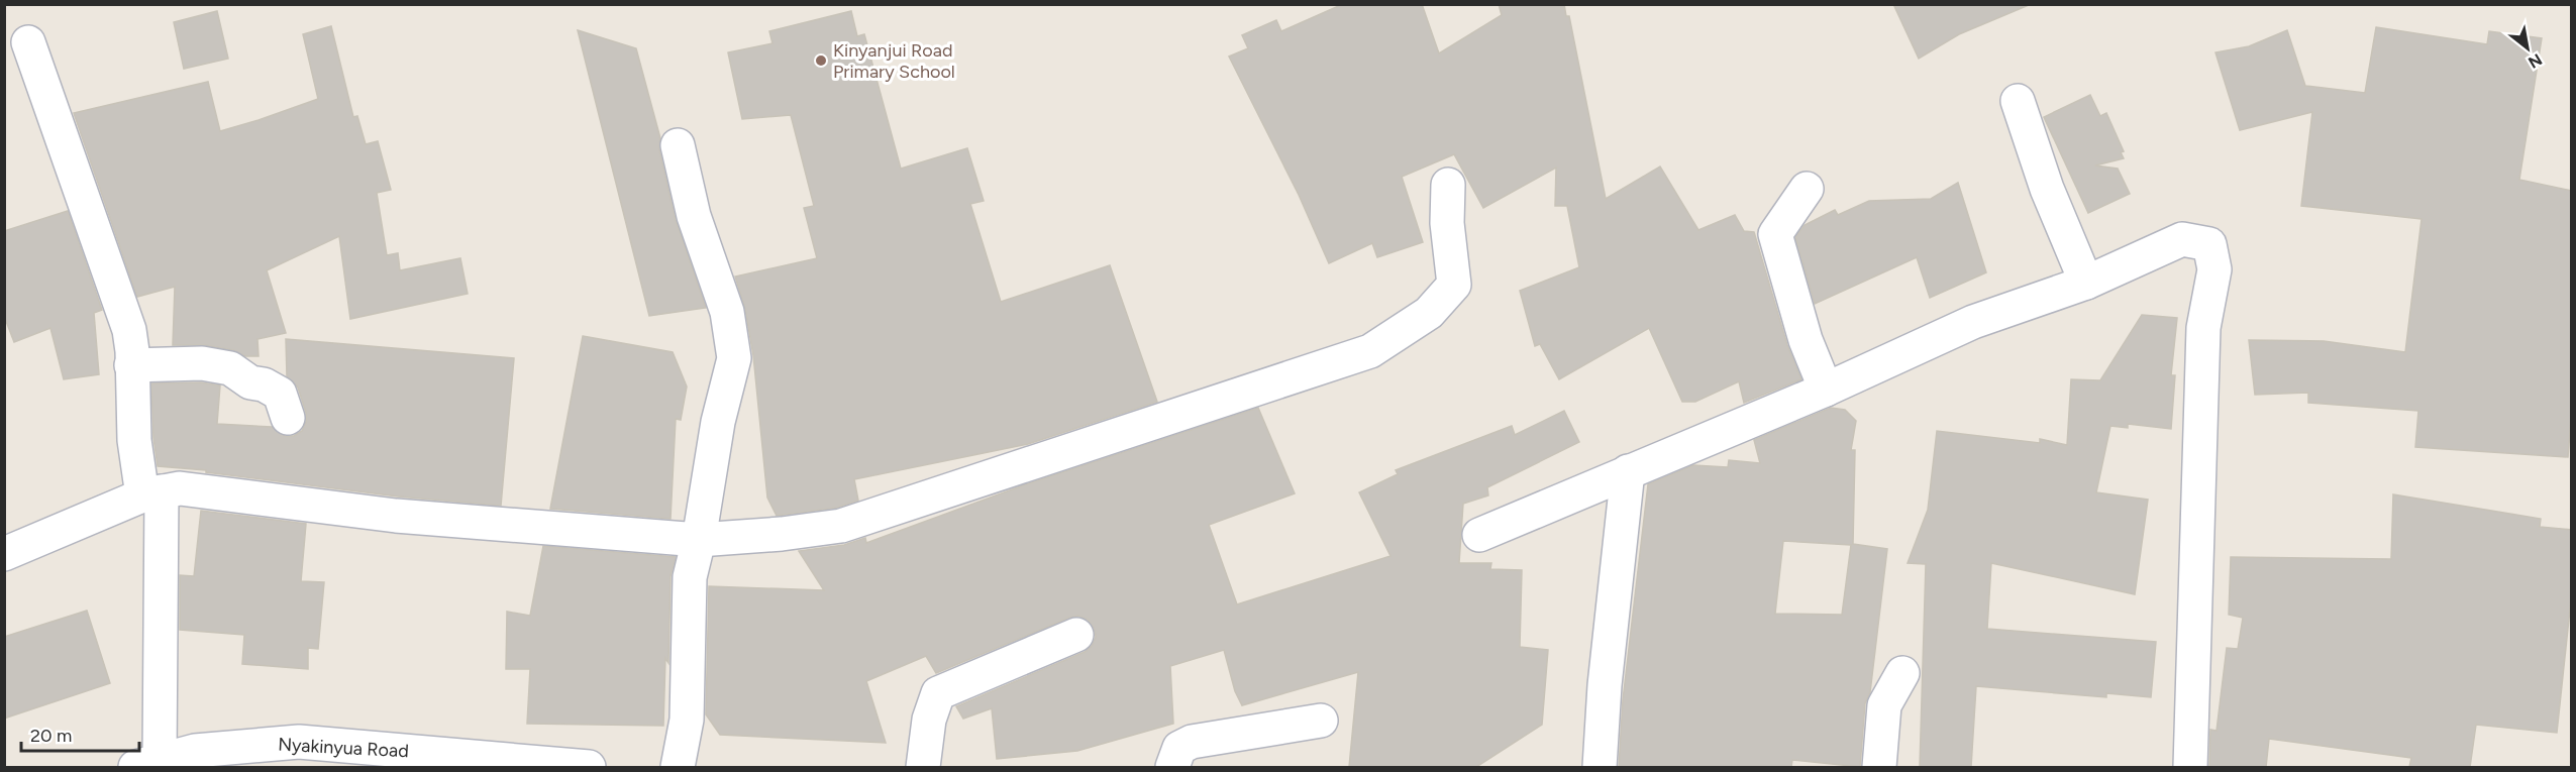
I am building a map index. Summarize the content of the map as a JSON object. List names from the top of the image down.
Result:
{
  "streets": {
    "street": ["Nyakinyua Road"]
  },
  "places": ["Kinyanjui Road Primary School"],
  "scale_bar": "20 m",
  "north": "bottom right"
}
